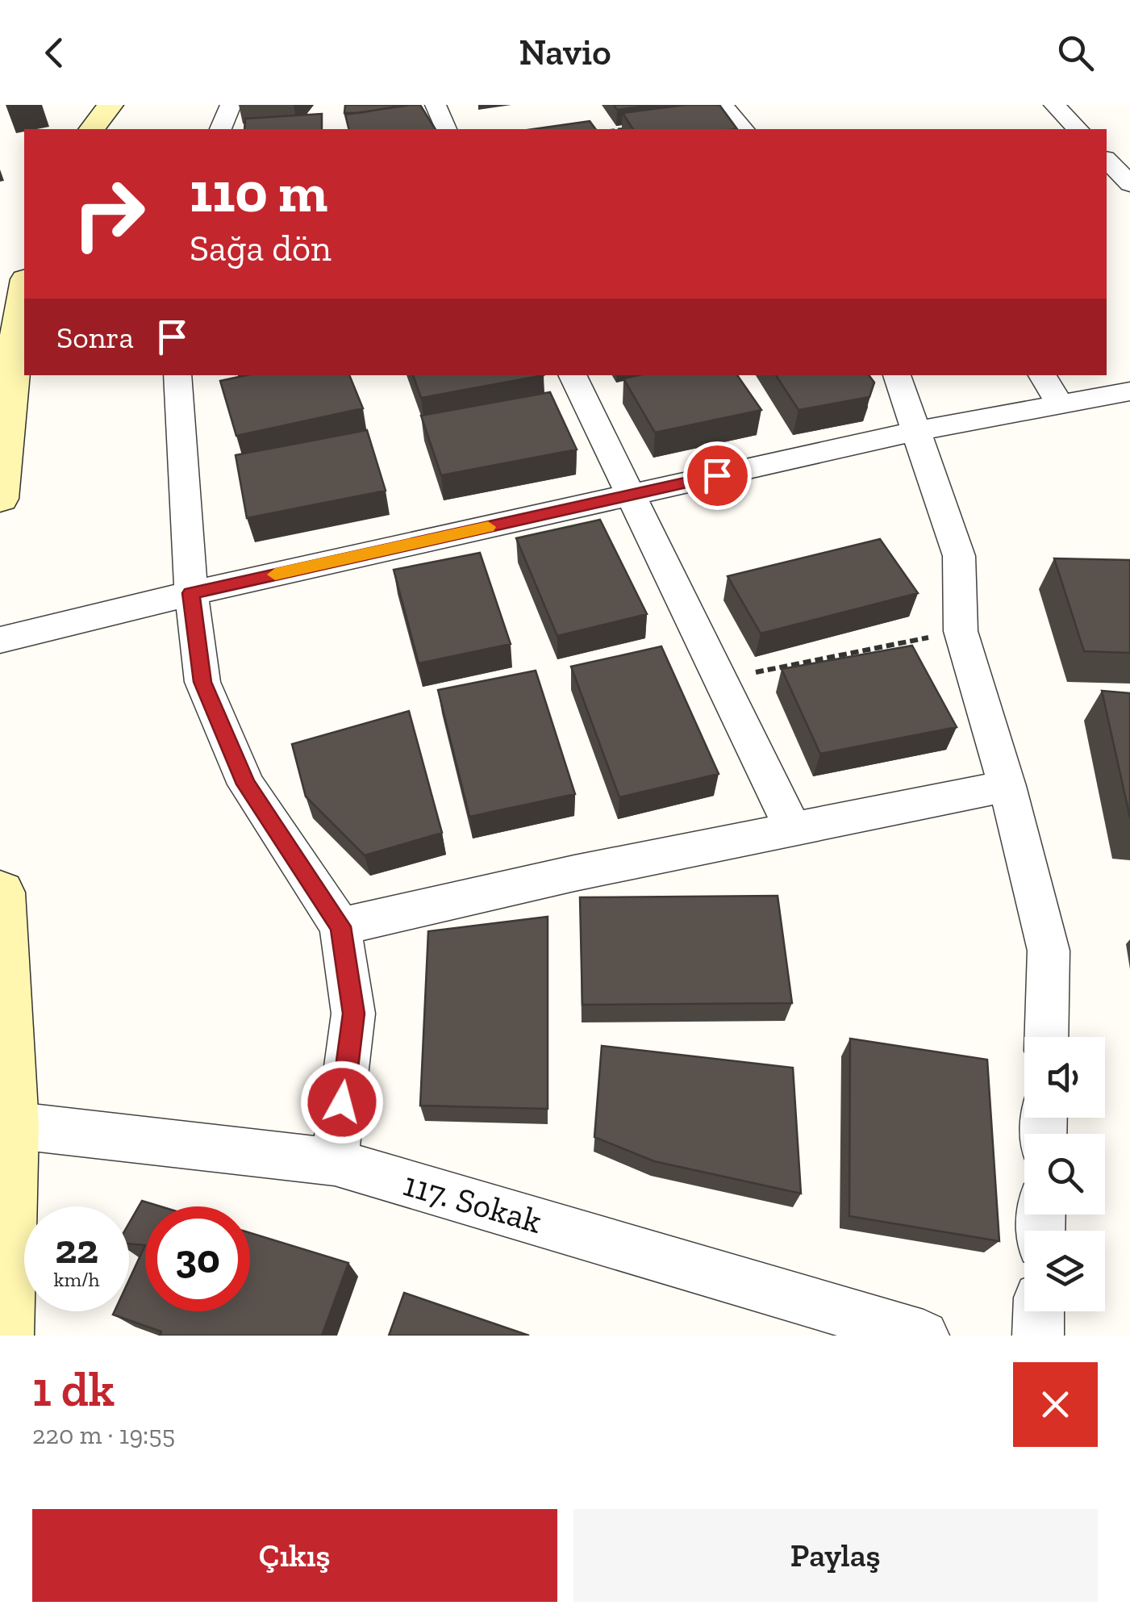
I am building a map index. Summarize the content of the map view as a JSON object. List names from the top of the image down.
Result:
{
  "streets": {
    "street": ["117. Sokak"]
  },
  "page": {
    "header": "Navio",
    "turn": ["110 m", "Sağa dön"],
    "then": "Sonra",
    "speed": "22 km/h",
    "limit": "30",
    "heading": ["1 dk", "220 m · 19:55"],
    "buttons": ["Çıkış", "Paylaş"]
  }
}
